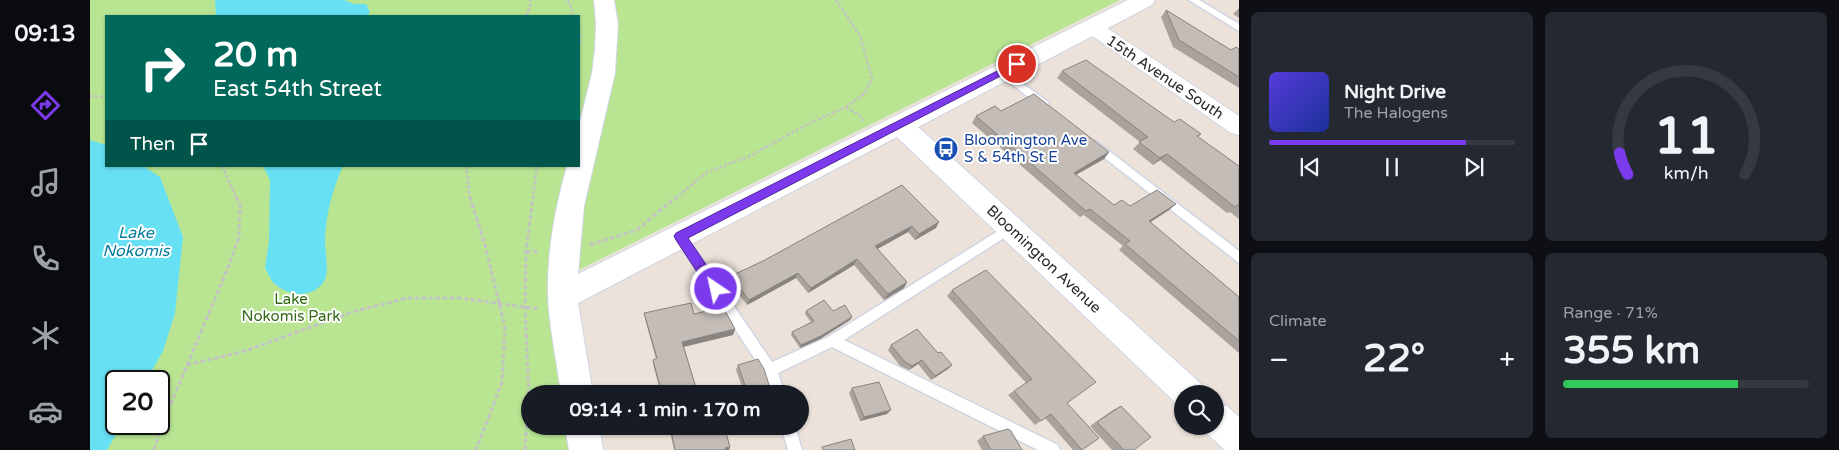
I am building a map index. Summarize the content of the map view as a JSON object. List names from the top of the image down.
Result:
{
  "streets": {
    "street": ["15th Avenue South", "Bloomington Avenue"]
  },
  "water": ["Lake Nokomis"],
  "parks": ["Lake Nokomis Park"],
  "places": {
    "bus stop": ["Bloomington Ave S & 54th St E"]
  },
  "page": {
    "tabs": "09:13",
    "turn": ["20 m", "East 54th Street"],
    "song": ["Night Drive", "The Halogens"],
    "then": "Then",
    "tile": [
      "Climate",
      ["Range · 71%", "355 km"]
    ],
    "heat": ["−", "22°", "+"],
    "limit": "20",
    "trip": "09:14 · 1 min · 170 m",
    "gauge": ["11", "km/h"]
  }
}
